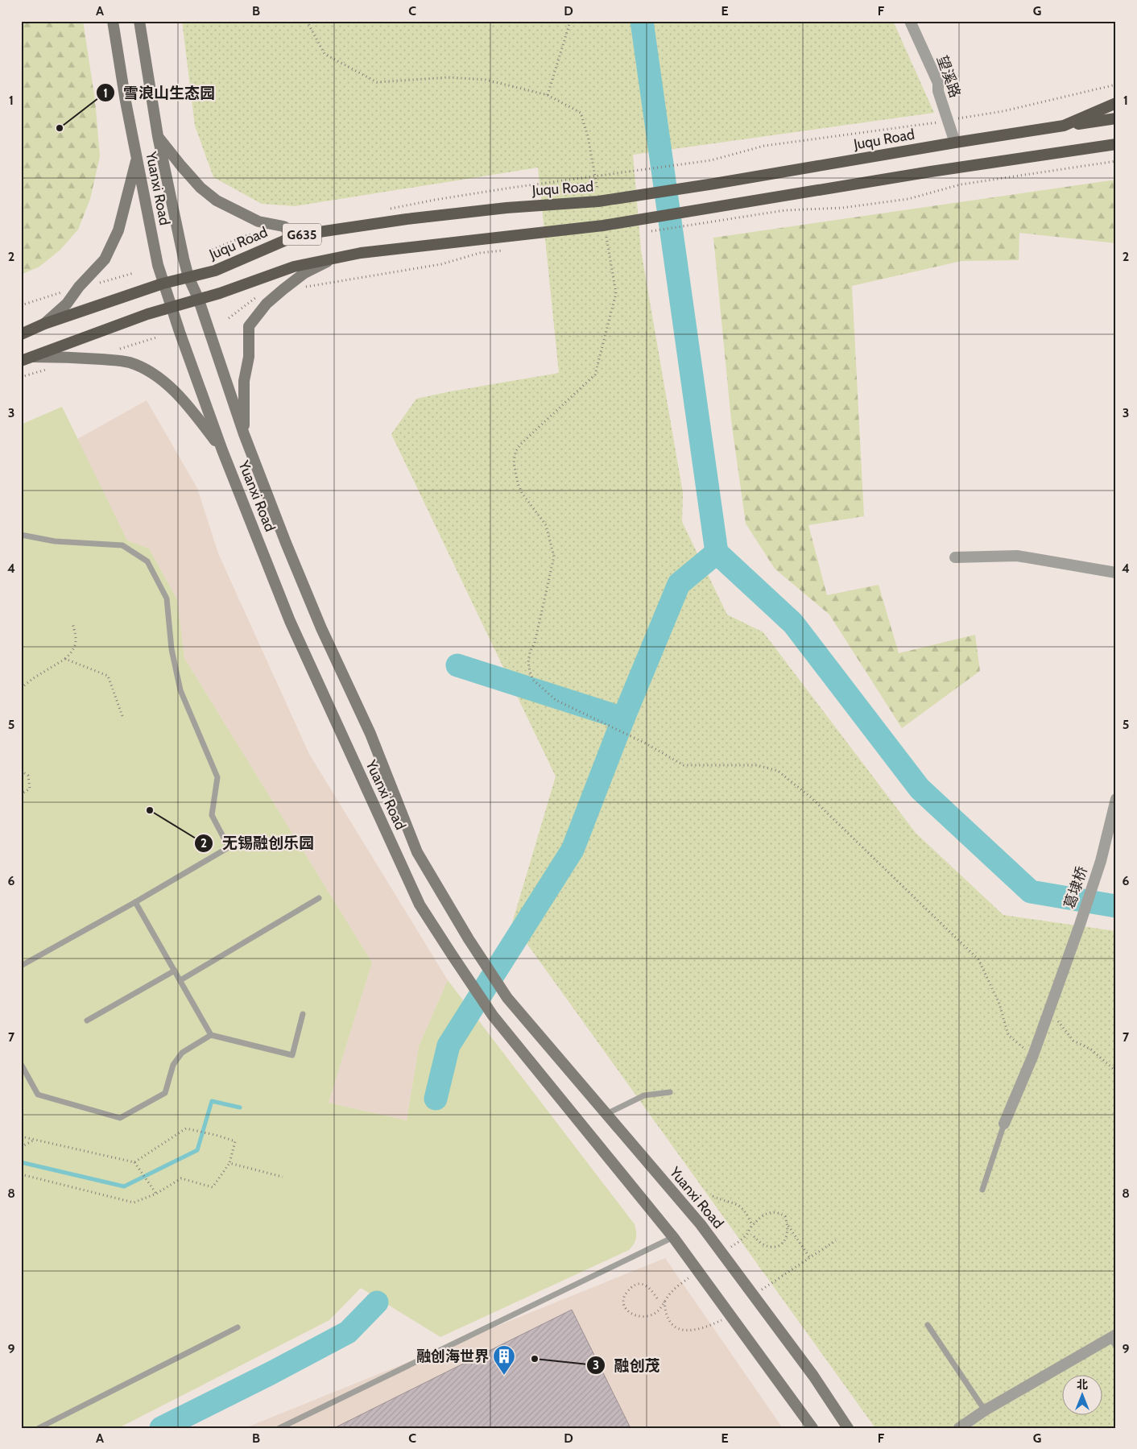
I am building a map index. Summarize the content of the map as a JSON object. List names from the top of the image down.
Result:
{
  "streets": {
    "highway": ["Juqu Road", "G635"],
    "main road": ["Yuanxi Road"],
    "street": ["望溪路", "葛埭桥"]
  },
  "crossings": [
    ["望溪路", "Juqu Road"],
    ["Juqu Road", "Yuanxi Road"],
    ["Yuanxi Road", "G635"]
  ],
  "places": {
    "other": ["雪浪山生态园", "无锡融创乐园", "融创茂"],
    "building": ["融创海世界"]
  },
  "north": "top",
  "grid": {
    "columns": [
      "A",
      "B",
      "C",
      "D",
      "E",
      "F",
      "G"
    ],
    "rows": [
      "1",
      "2",
      "3",
      "4",
      "5",
      "6",
      "7",
      "8",
      "9"
    ]
  }
}
